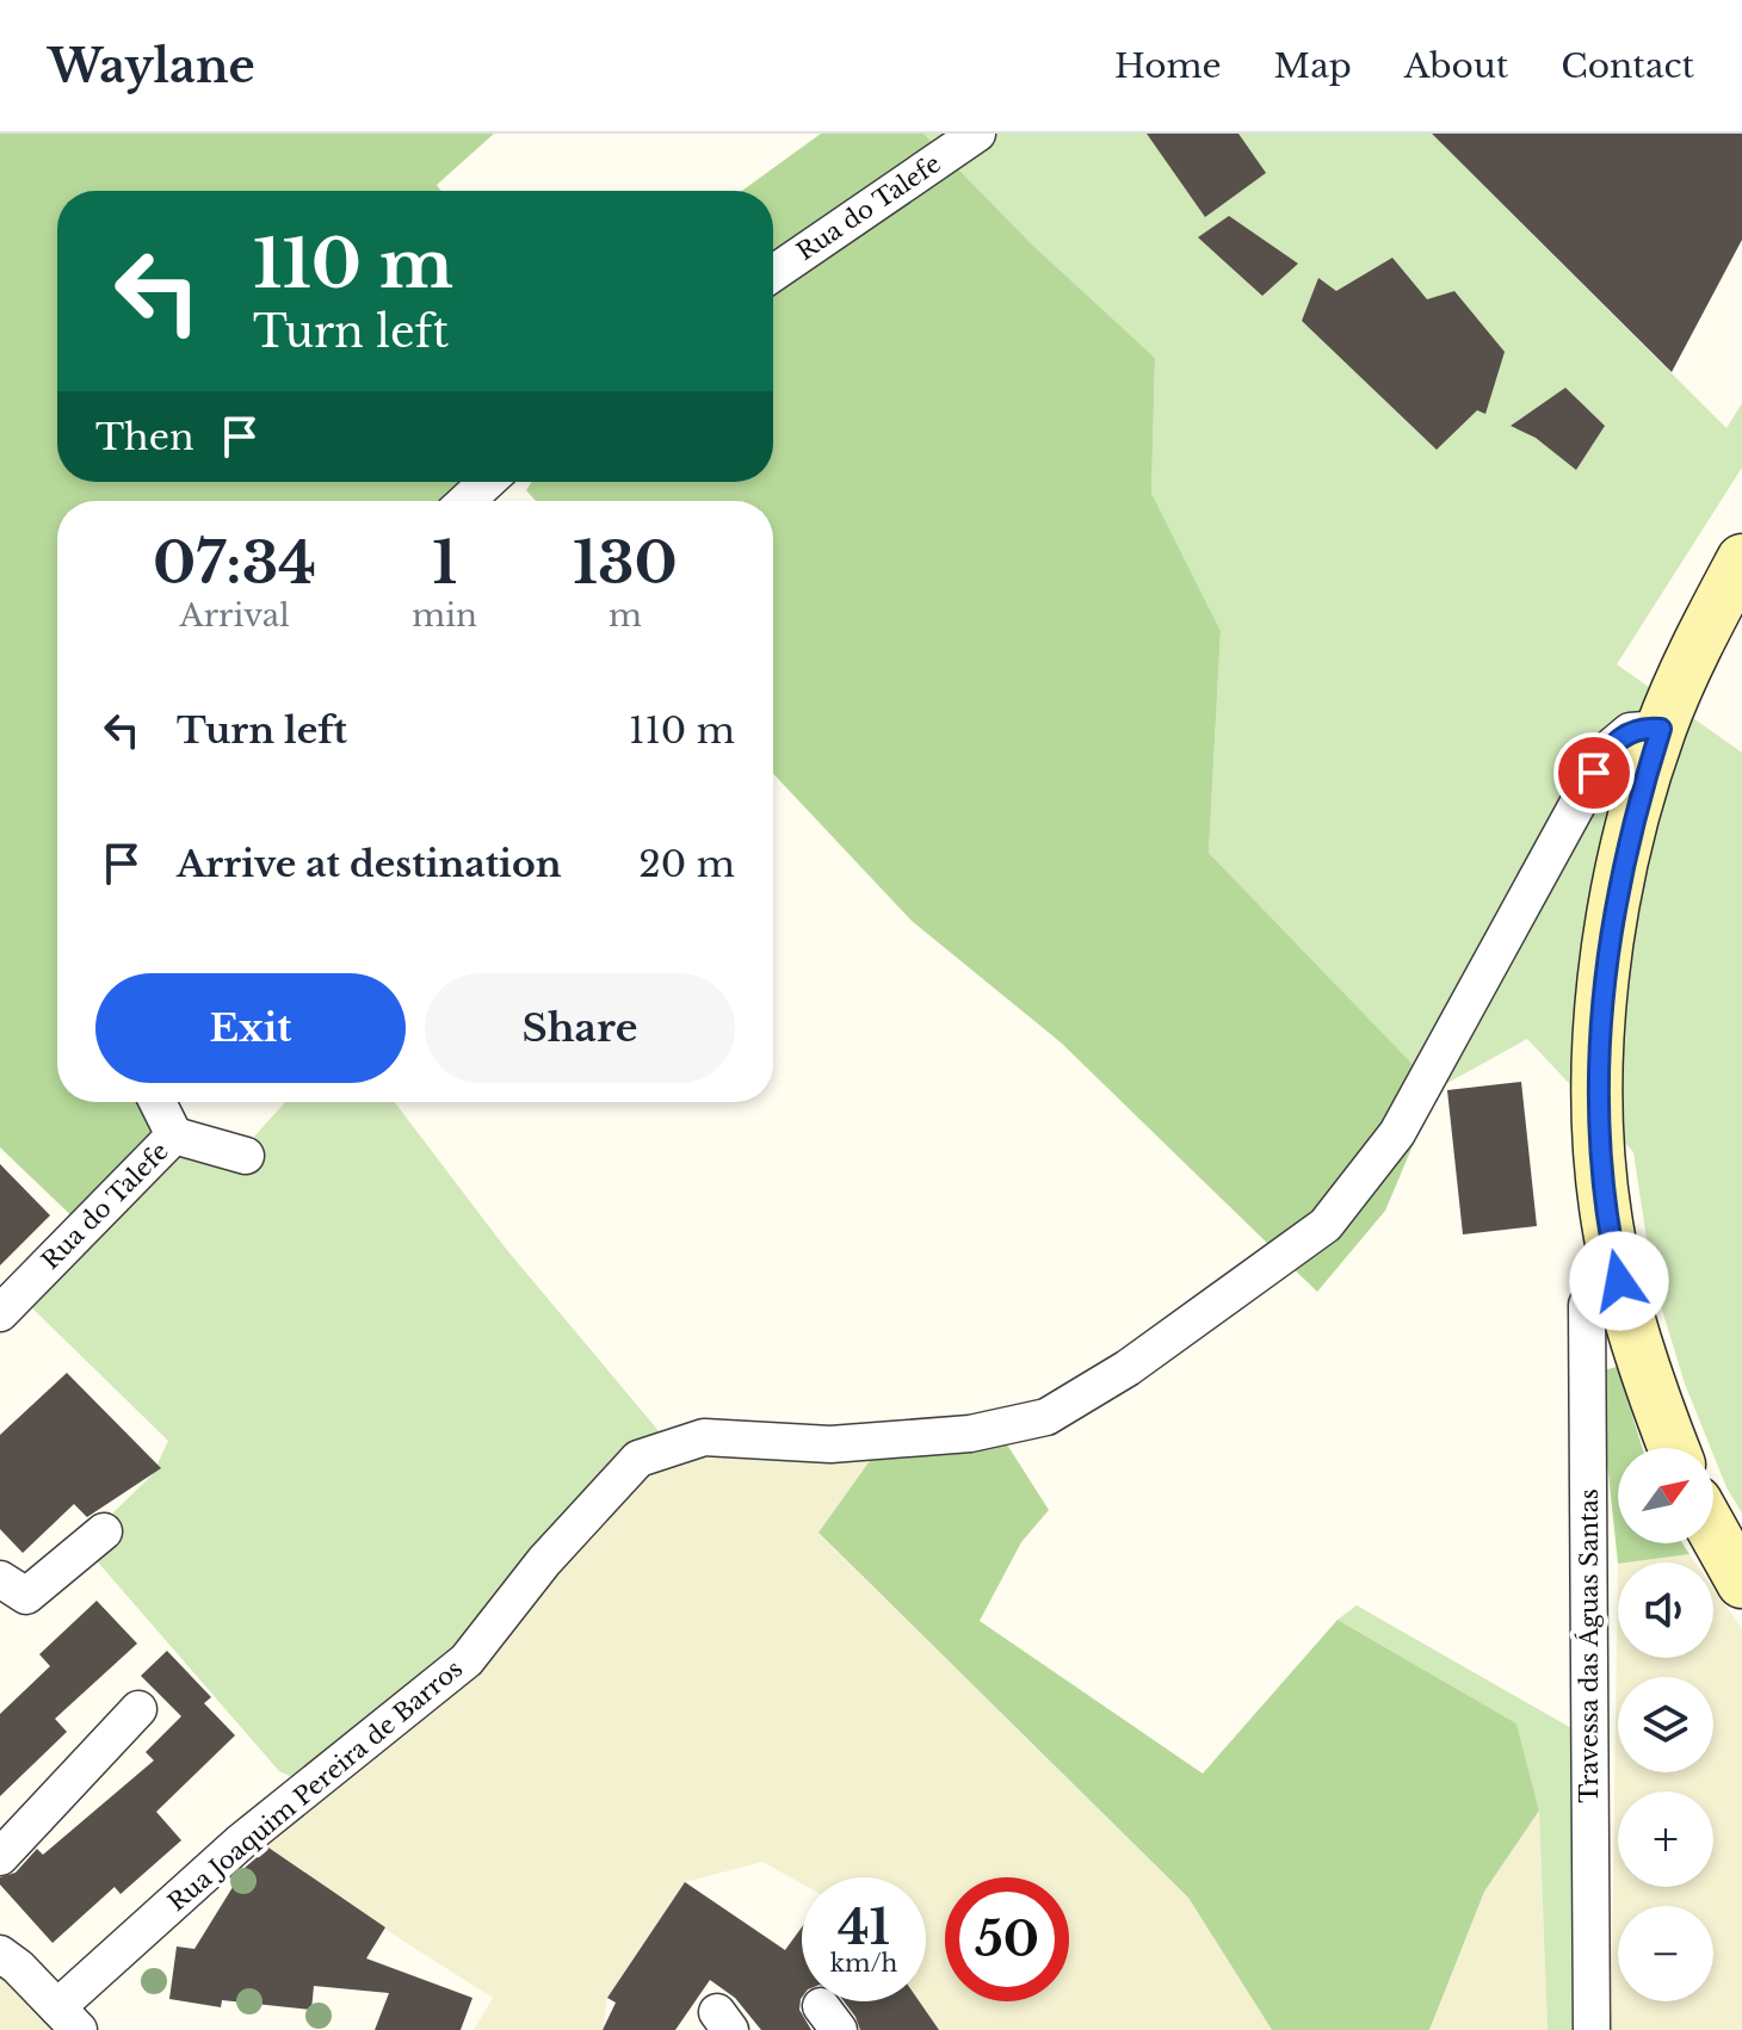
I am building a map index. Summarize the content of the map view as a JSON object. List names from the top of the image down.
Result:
{
  "streets": {
    "street": ["Rua do Talefe", "Travessa das Águas Santas", "Rua Joaquim Pereira de Barros"]
  },
  "north": "top right",
  "page": {
    "header": "Waylane",
    "nav": [
      "Home",
      "Map",
      "About",
      "Contact"
    ],
    "turn": ["110 m", "Turn left"],
    "then": "Then",
    "eta": [
      "07:34",
      "Arrival",
      "1",
      "min",
      "130",
      "m"
    ],
    "list": [
      {
        "name": "Turn left",
        "value": "110 m"
      },
      {
        "name": "Arrive at destination",
        "value": "20 m"
      }
    ],
    "buttons": ["Exit", "Share"],
    "map_buttons": ["+", "−"],
    "speed": "41 km/h",
    "limit": "50"
  }
}
